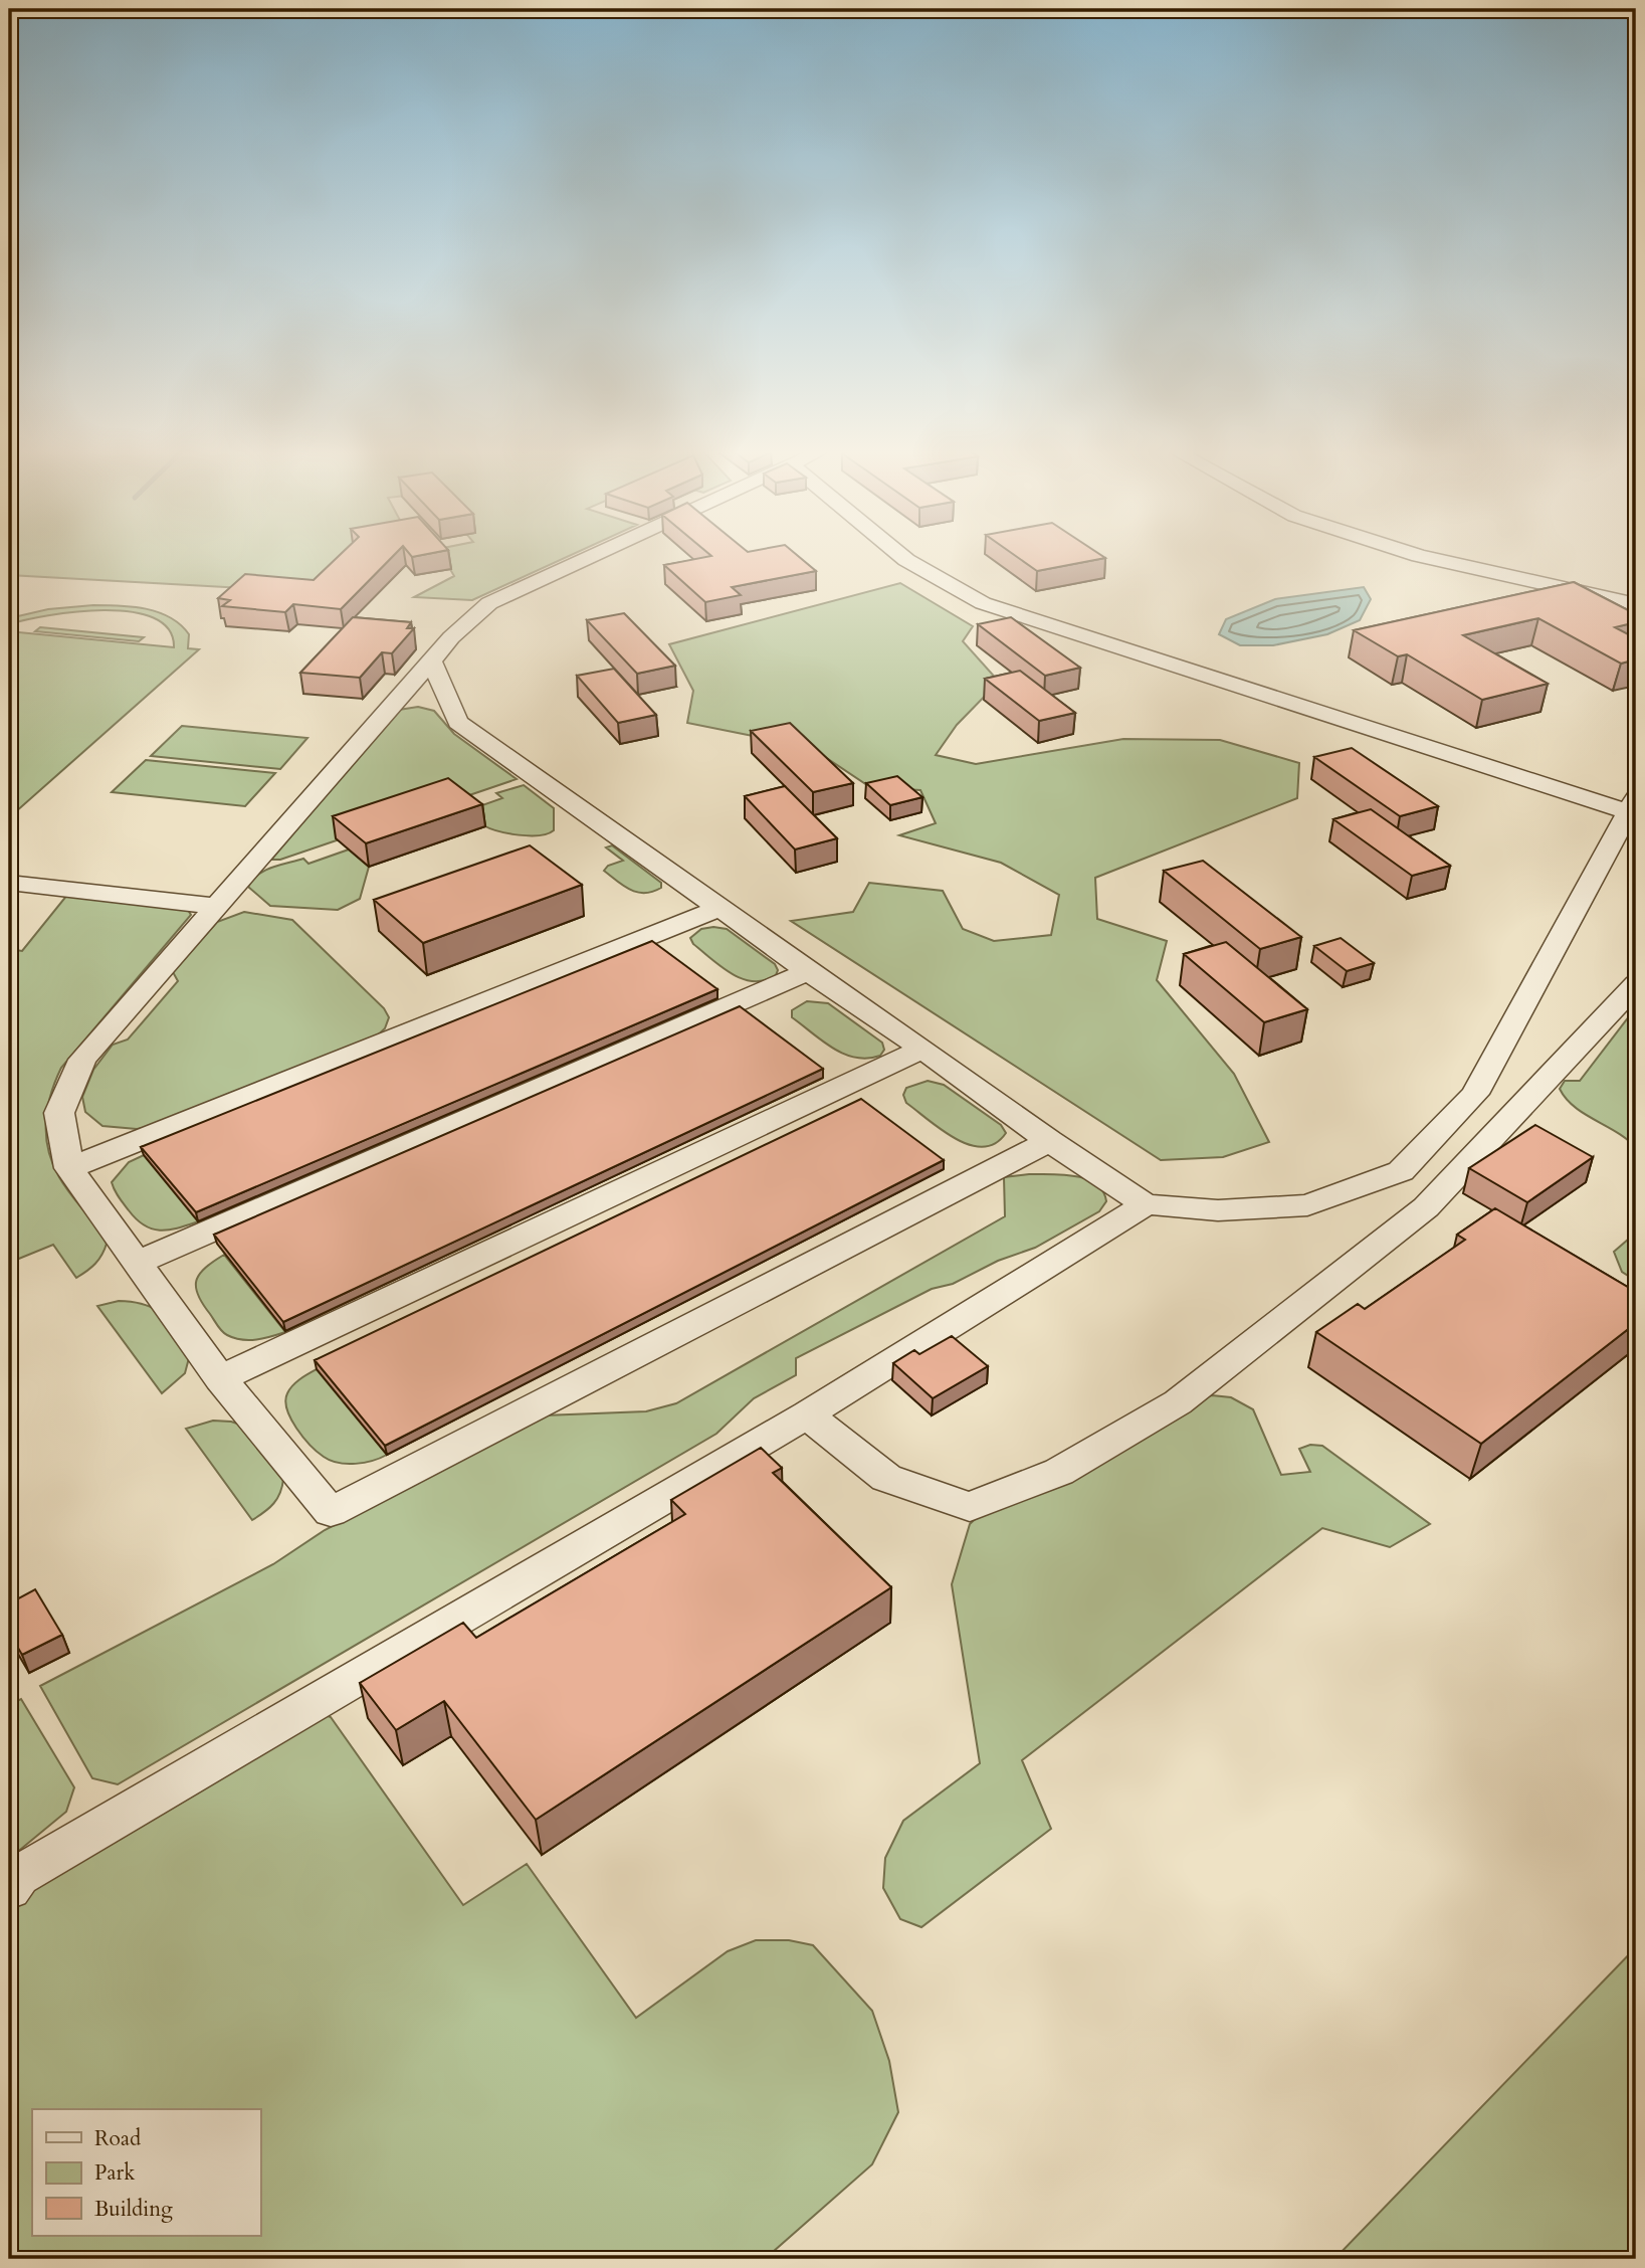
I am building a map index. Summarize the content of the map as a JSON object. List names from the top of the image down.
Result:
{
  "legend": ["Road", "Park", "Building"]
}
